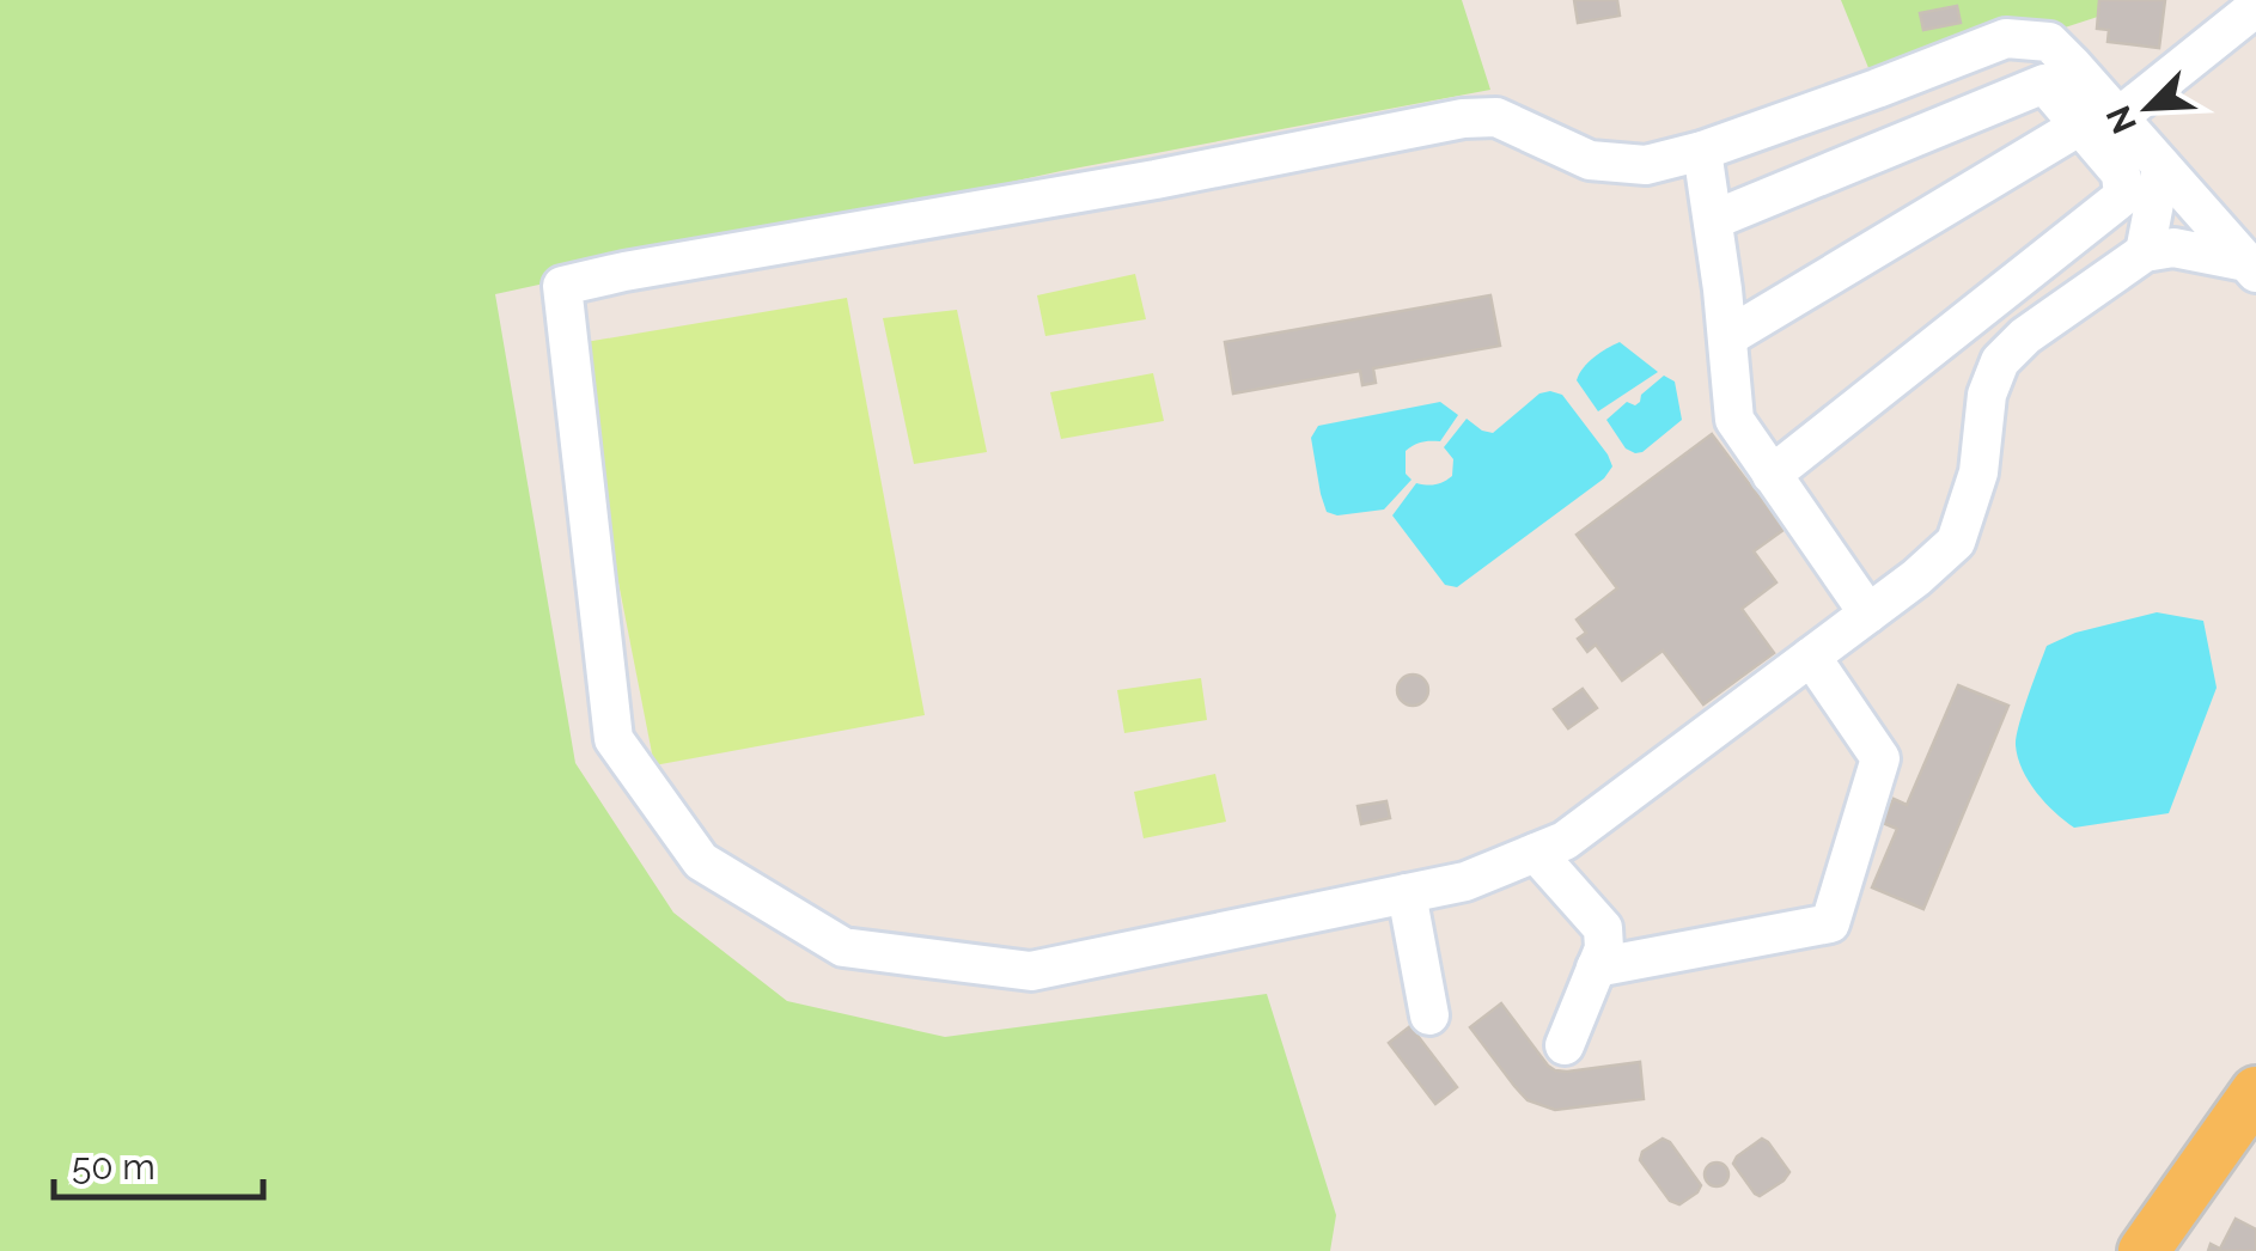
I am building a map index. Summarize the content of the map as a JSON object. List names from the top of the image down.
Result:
{
  "scale_bar": "50 m",
  "north": "bottom left"
}
